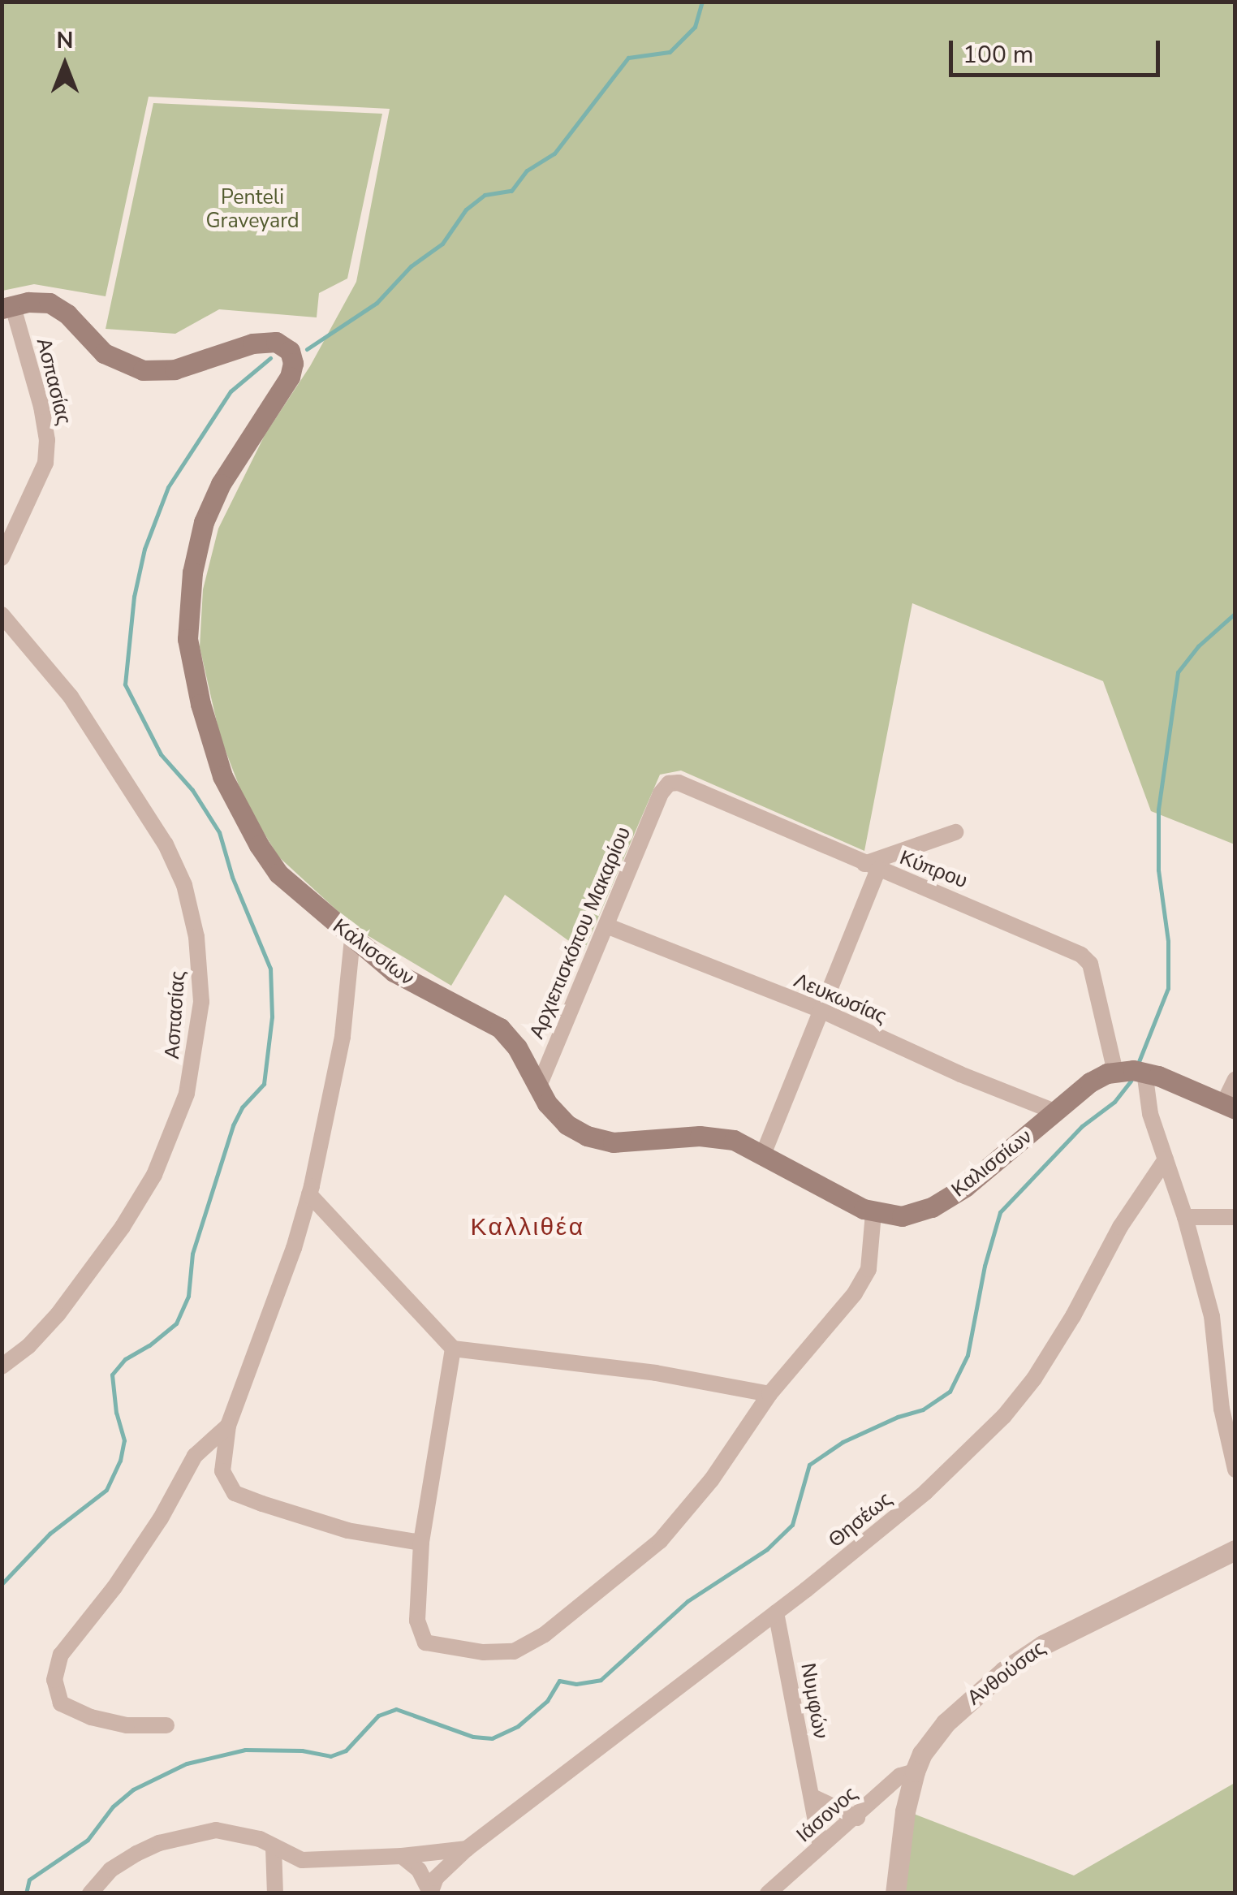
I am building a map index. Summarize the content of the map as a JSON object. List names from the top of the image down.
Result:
{
  "streets": {
    "main road": ["Καλισσίων"],
    "street": [
      "Ασπασίας",
      "Κύπρου",
      "Αρχιεπισκόπου Μακαρίου",
      "Λευκωσίας",
      "Θησέως",
      "Ανθούσας",
      "Νυμφών",
      "Ιάσονος"
    ]
  },
  "crossings": [
    ["Ασπασίας", "Καλισσίων"],
    ["Κύπρου", "Αρχιεπισκόπου Μακαρίου"],
    ["Κύπρου", "Καλισσίων"],
    ["Αρχιεπισκόπου Μακαρίου", "Καλισσίων"],
    ["Αρχιεπισκόπου Μακαρίου", "Λευκωσίας"],
    ["Καλισσίων", "Λευκωσίας"],
    ["Θησέως", "Νυμφών"],
    ["Ανθούσας", "Ιάσονος"],
    ["Νυμφών", "Ιάσονος"]
  ],
  "districts": ["Καλλιθέα"],
  "parks": ["Penteli Graveyard"],
  "scale_bar": "100 m",
  "north": "top"
}
